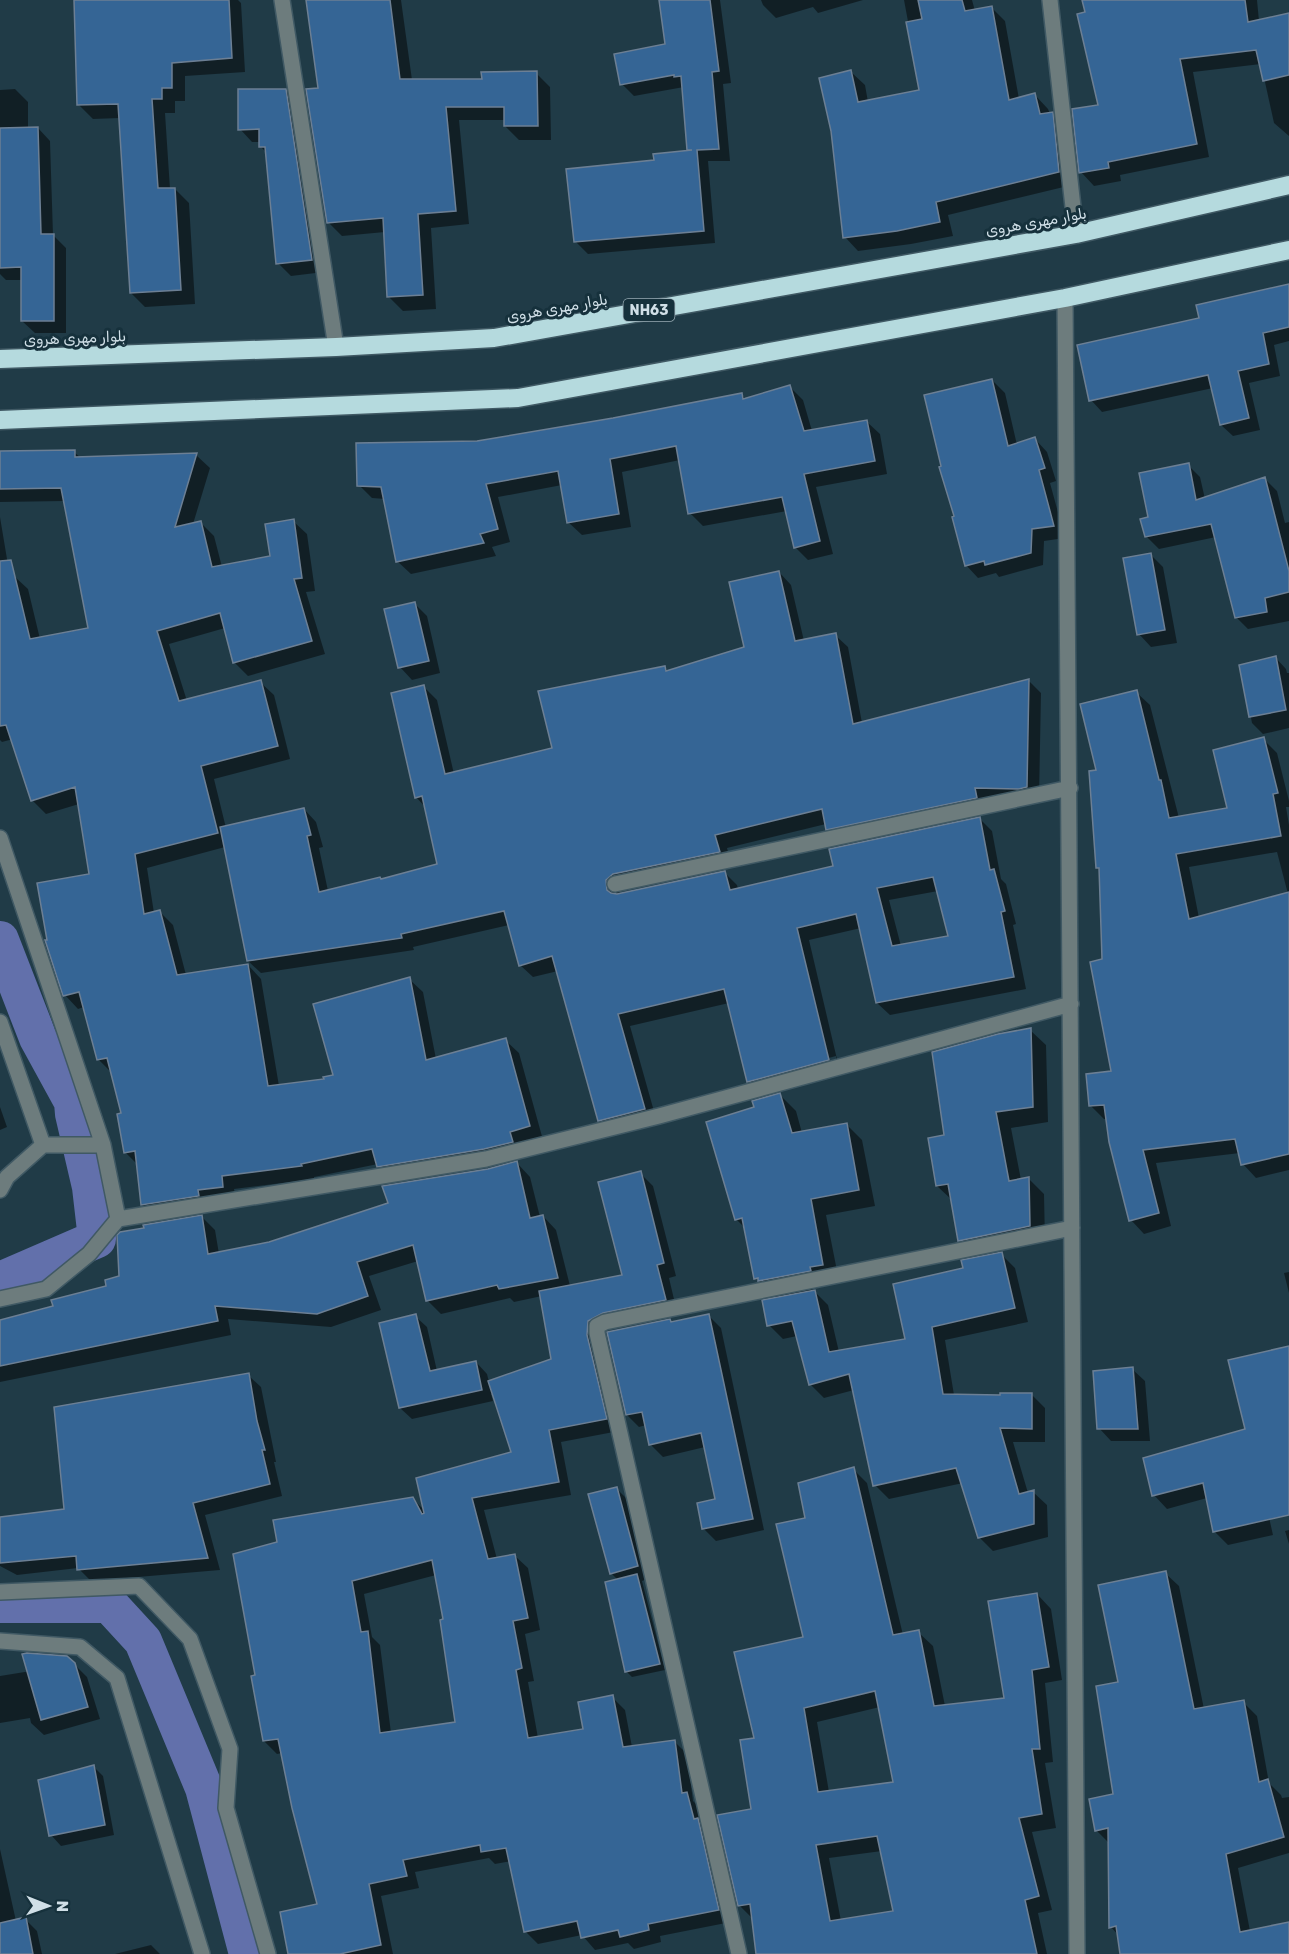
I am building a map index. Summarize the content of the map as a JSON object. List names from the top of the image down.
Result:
{
  "streets": {
    "highway": ["بلوار مهری هروی", "NH63"]
  },
  "north": "right"
}
